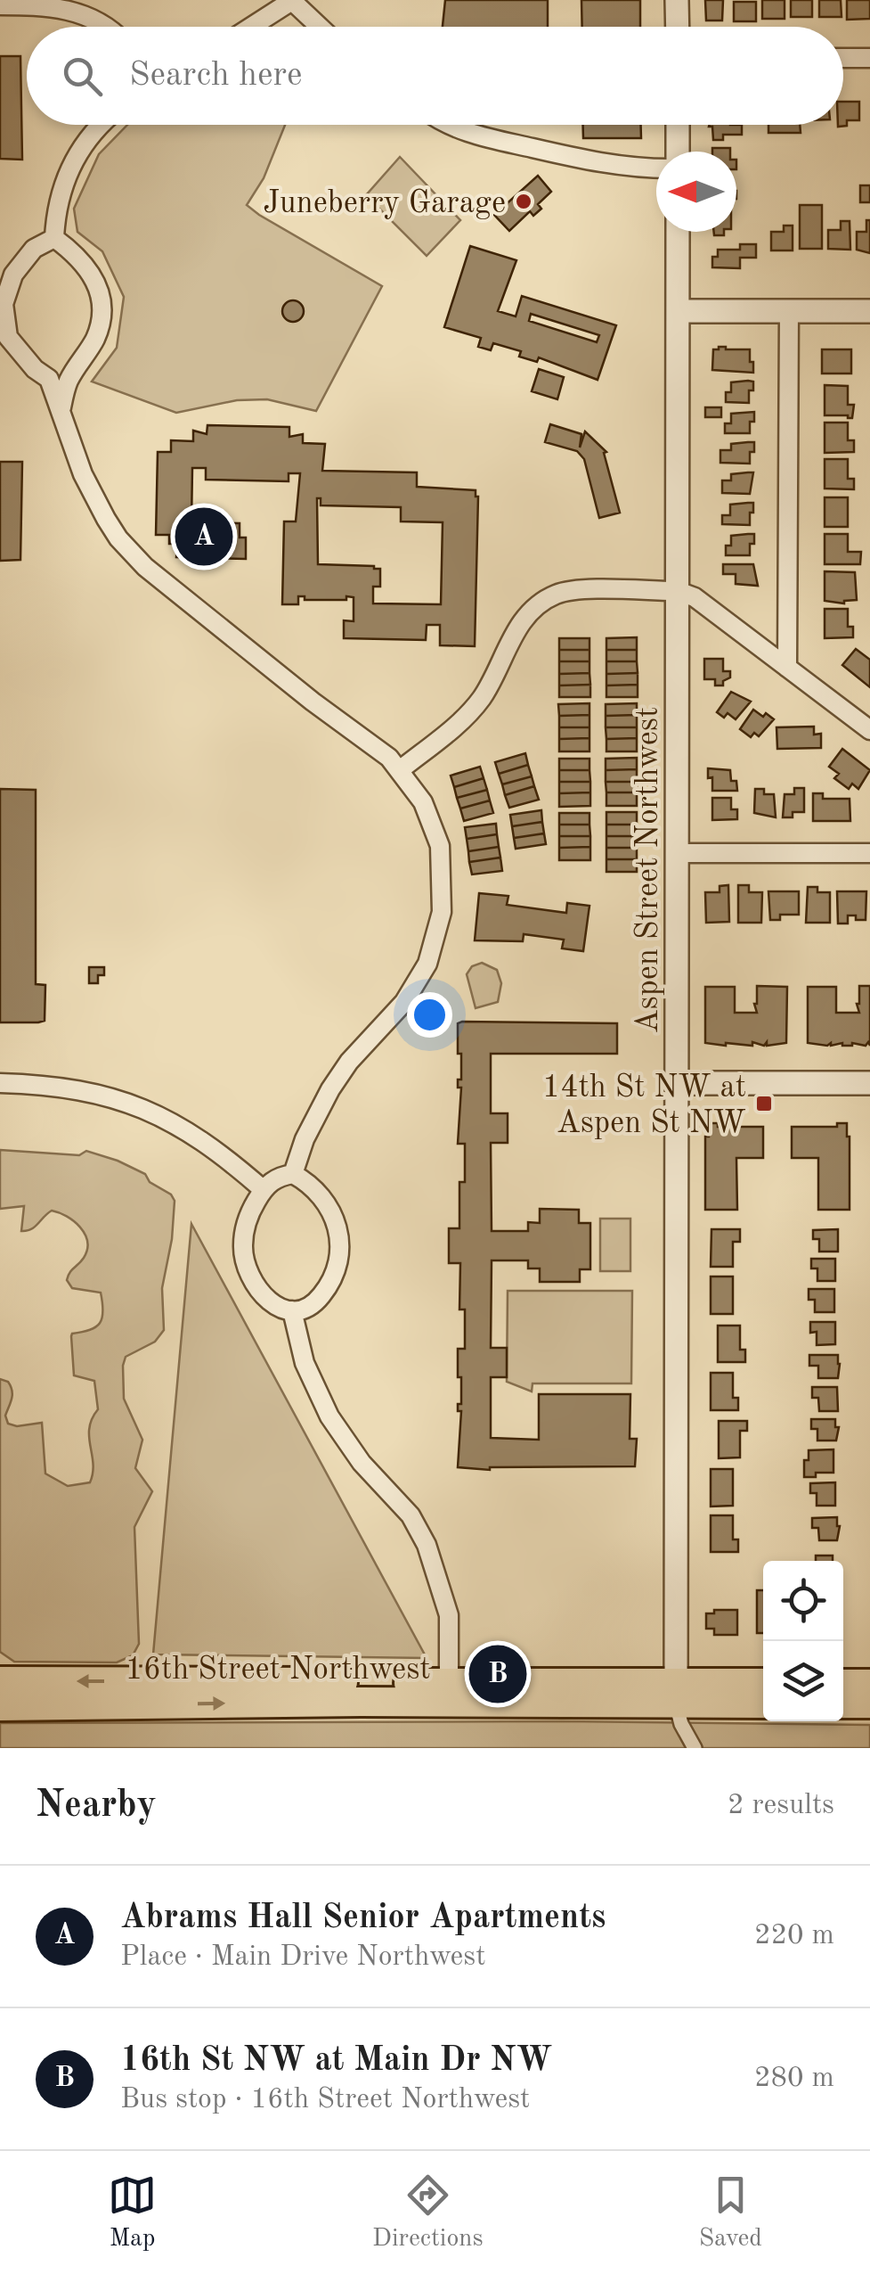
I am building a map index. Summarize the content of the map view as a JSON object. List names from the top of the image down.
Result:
{
  "streets": {
    "main road": ["16th Street Northwest"],
    "street": ["Aspen Street Northwest"]
  },
  "crossings": [
    ["Aspen Street Northwest", "16th Street Northwest"]
  ],
  "places": {
    "other": ["Juneberry Garage"],
    "transit": ["14th St NW at Aspen St NW"]
  },
  "north": "left",
  "page": {
    "search": "Search here",
    "pins": ["A", "B"],
    "heading": ["Nearby", "2 results"],
    "list": [
      {
        "mark": "A",
        "name": "Abrams Hall Senior Apartments",
        "note": "Place · Main Drive Northwest",
        "value": "220 m"
      },
      {
        "mark": "B",
        "name": "16th St NW at Main Dr NW",
        "note": "Bus stop · 16th Street Northwest",
        "value": "280 m"
      }
    ],
    "nav": ["Map", "Directions", "Saved"]
  }
}
